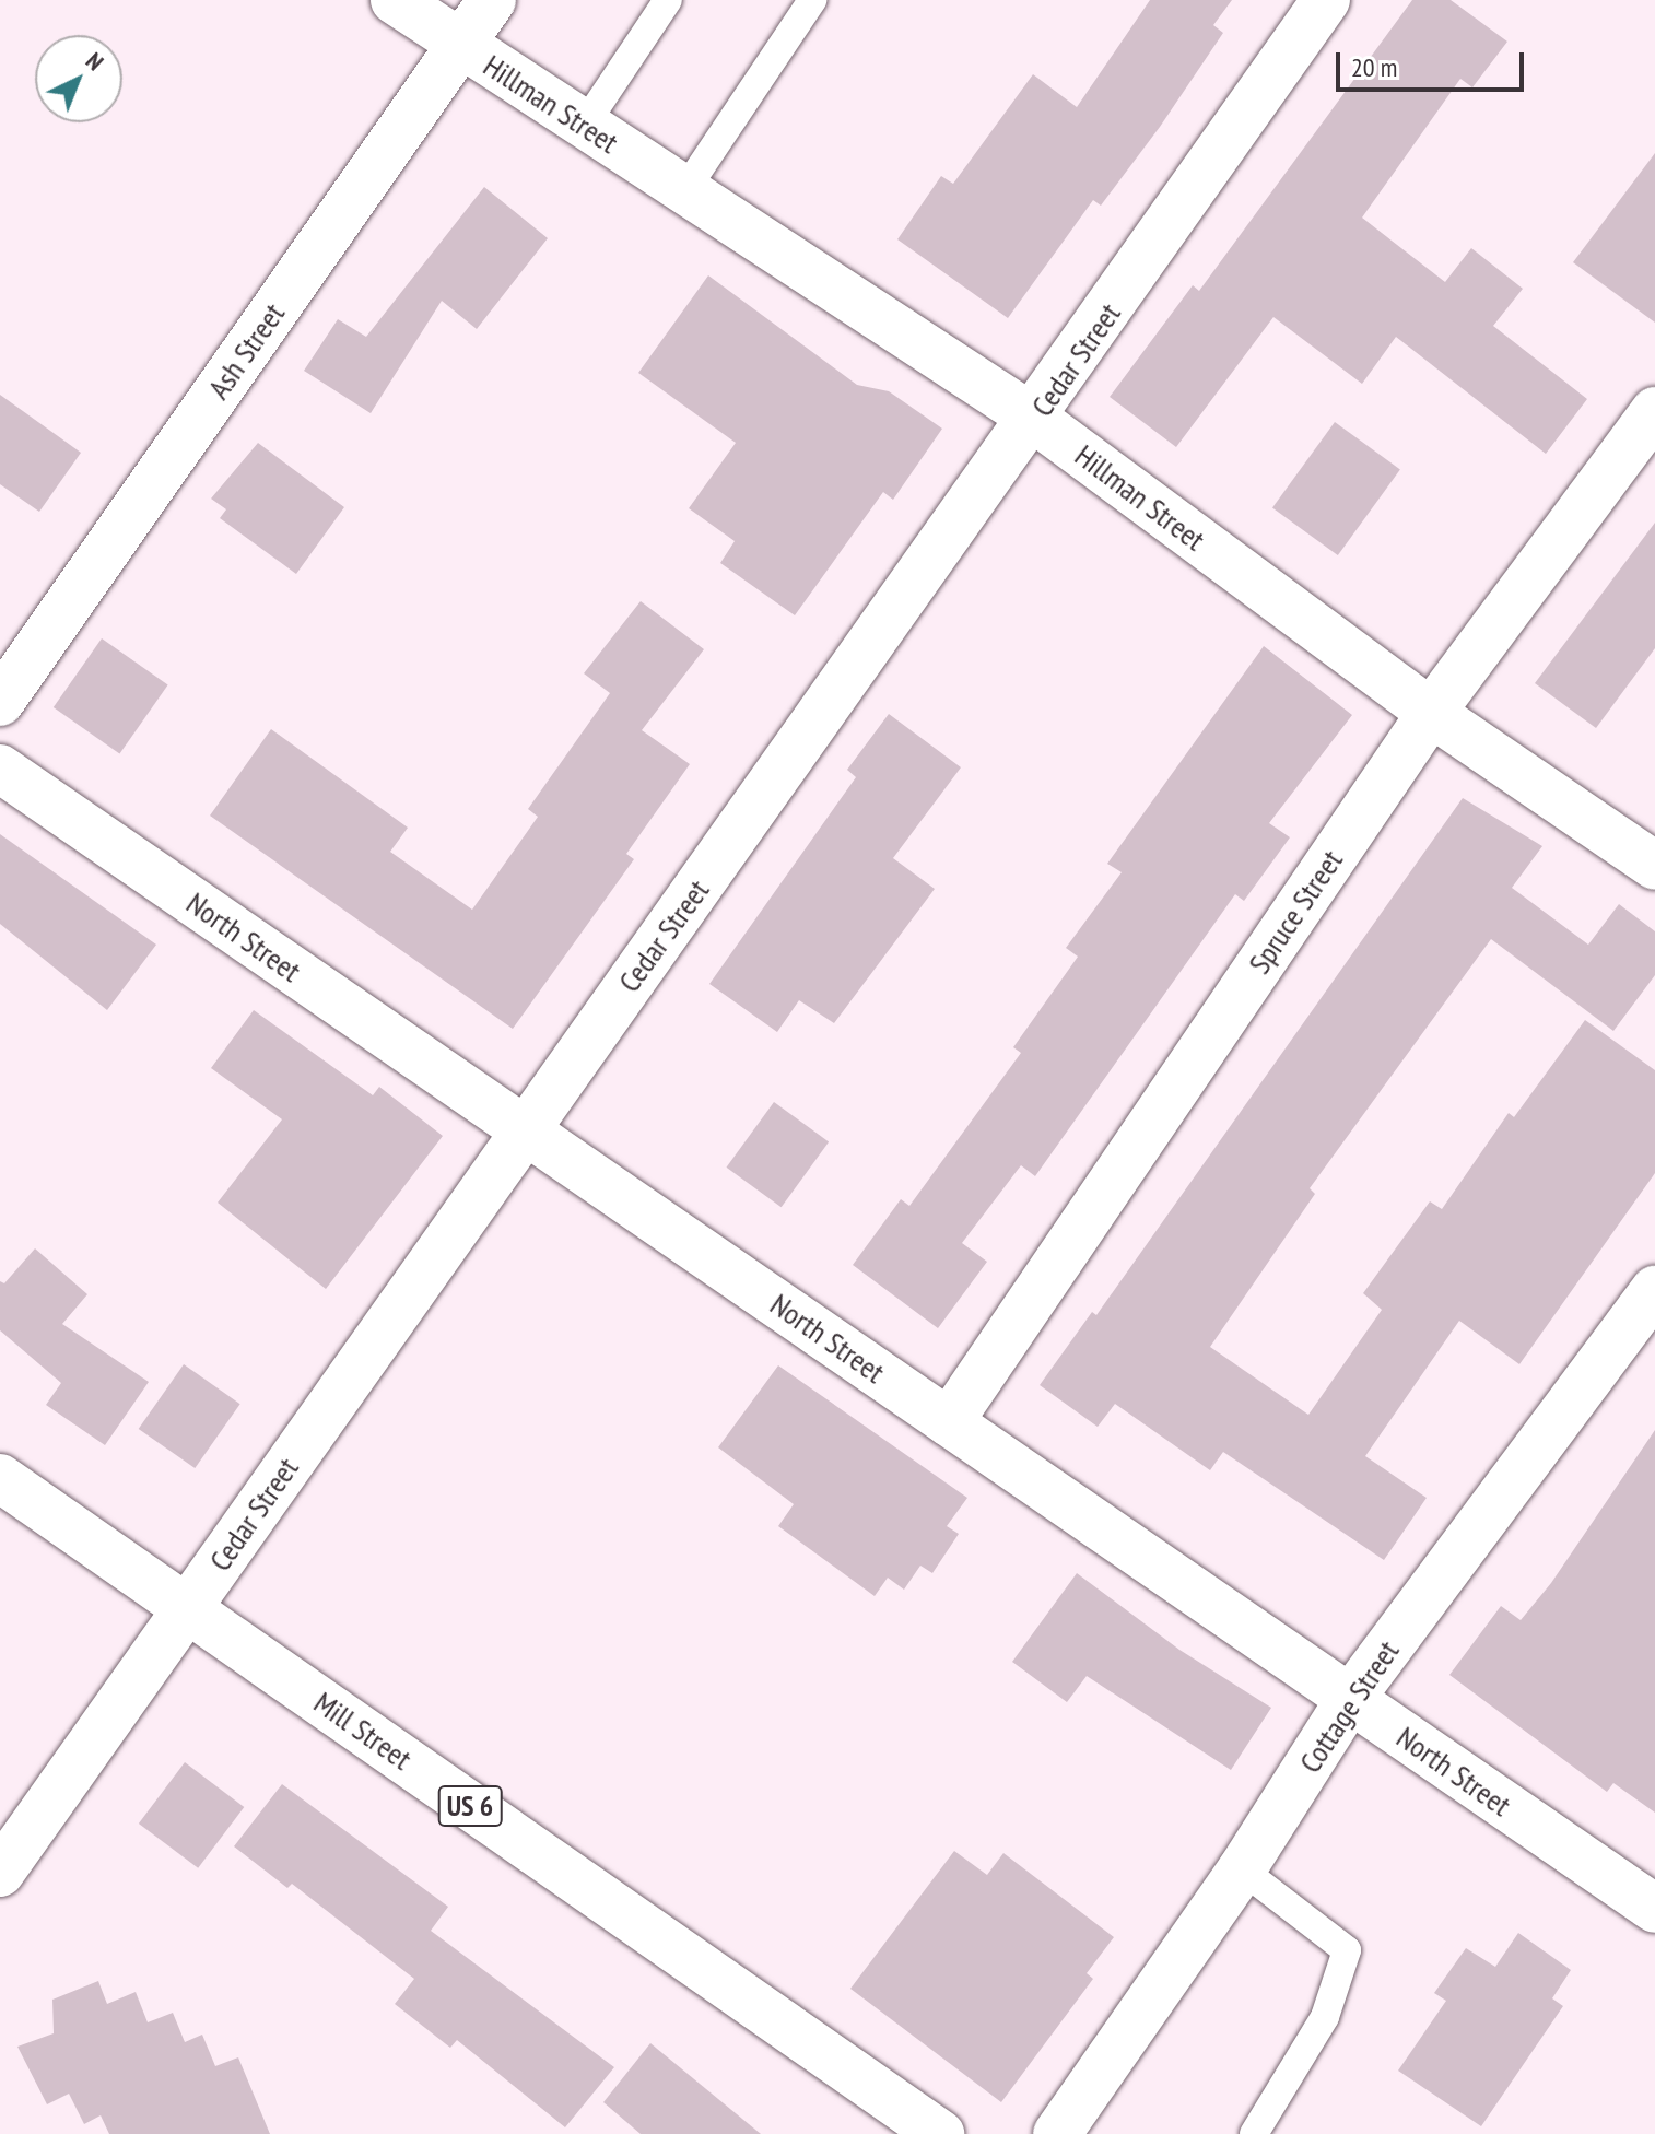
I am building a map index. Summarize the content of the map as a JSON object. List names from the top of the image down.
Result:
{
  "streets": {
    "street": [
      "Hillman Street",
      "Ash Street",
      "Cedar Street",
      "Spruce Street",
      "North Street",
      "Cottage Street",
      "Mill Street",
      "US 6"
    ]
  },
  "crossings": [
    ["Hillman Street", "Ash Street"],
    ["Hillman Street", "Cedar Street"],
    ["Hillman Street", "Spruce Street"],
    ["Cedar Street", "North Street"],
    ["Cedar Street", "Mill Street"],
    ["Spruce Street", "North Street"],
    ["North Street", "Cottage Street"]
  ],
  "scale_bar": "20 m",
  "north": "top right"
}
